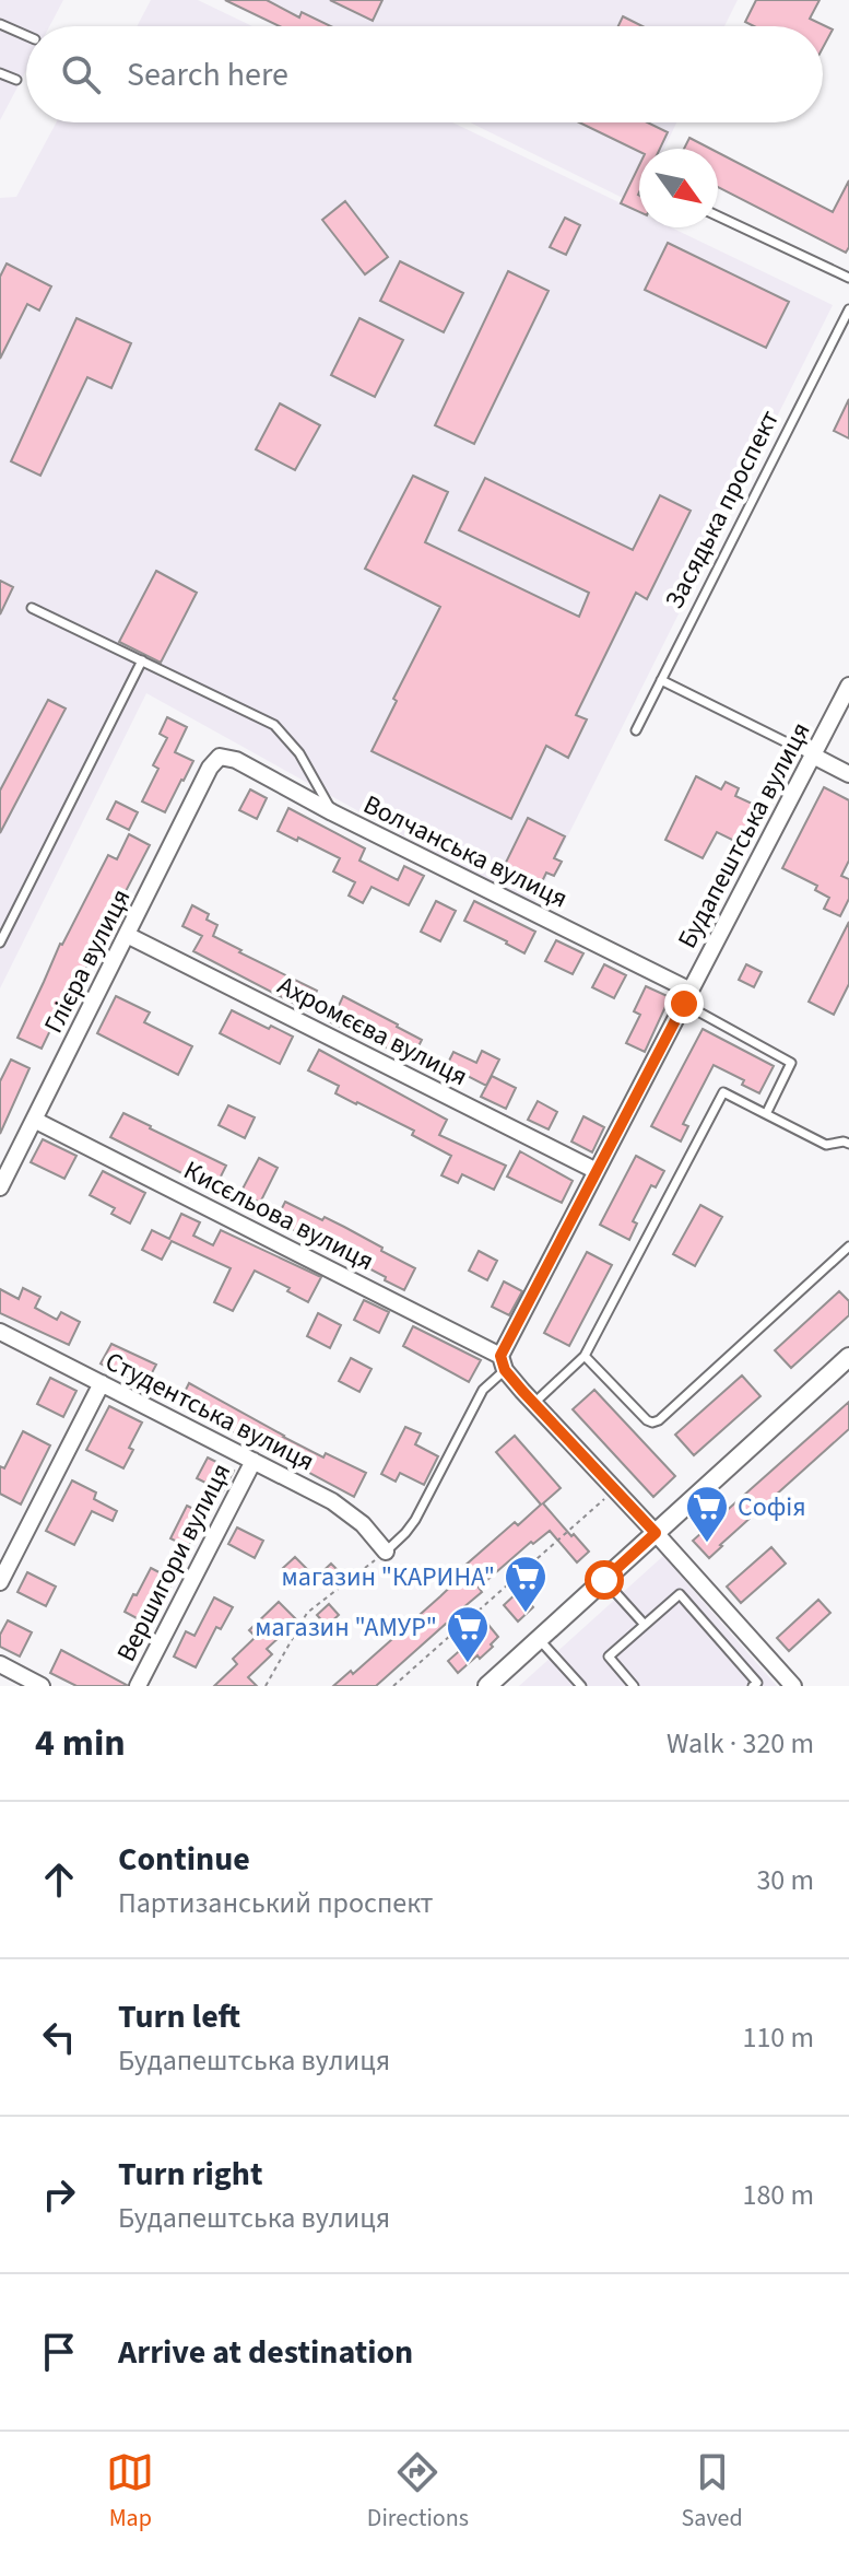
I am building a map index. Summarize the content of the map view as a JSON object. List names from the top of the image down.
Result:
{
  "streets": {
    "street": [
      "Будапештська вулиця",
      "Волчанська вулиця",
      "Глієра вулиця",
      "Ахромєєва вулиця",
      "Кисєльова вулиця",
      "Студентська вулиця",
      "Вершигори вулиця"
    ],
    "lane": ["Засядька проспект"]
  },
  "crossings": [
    ["Будапештська вулиця", "Волчанська вулиця"],
    ["Будапештська вулиця", "Ахромєєва вулиця"],
    ["Будапештська вулиця", "Кисєльова вулиця"],
    ["Волчанська вулиця", "Глієра вулиця"],
    ["Глієра вулиця", "Ахромєєва вулиця"],
    ["Глієра вулиця", "Кисєльова вулиця"],
    ["Студентська вулиця", "Вершигори вулиця"]
  ],
  "places": {
    "supermarket": ["Софія", "магазин \"КАРИНА\"", "магазин \"АМУР\""]
  },
  "north": "bottom right",
  "page": {
    "search": "Search here",
    "heading": ["4 min", "Walk · 320 m"],
    "list": [
      ["Continue", "Партизанський проспект", "30 m"],
      ["Turn left", "Будапештська вулиця", "110 m"],
      ["Turn right", "Будапештська вулиця", "180 m"],
      "Arrive at destination"
    ],
    "nav": ["Map", "Directions", "Saved"]
  }
}
